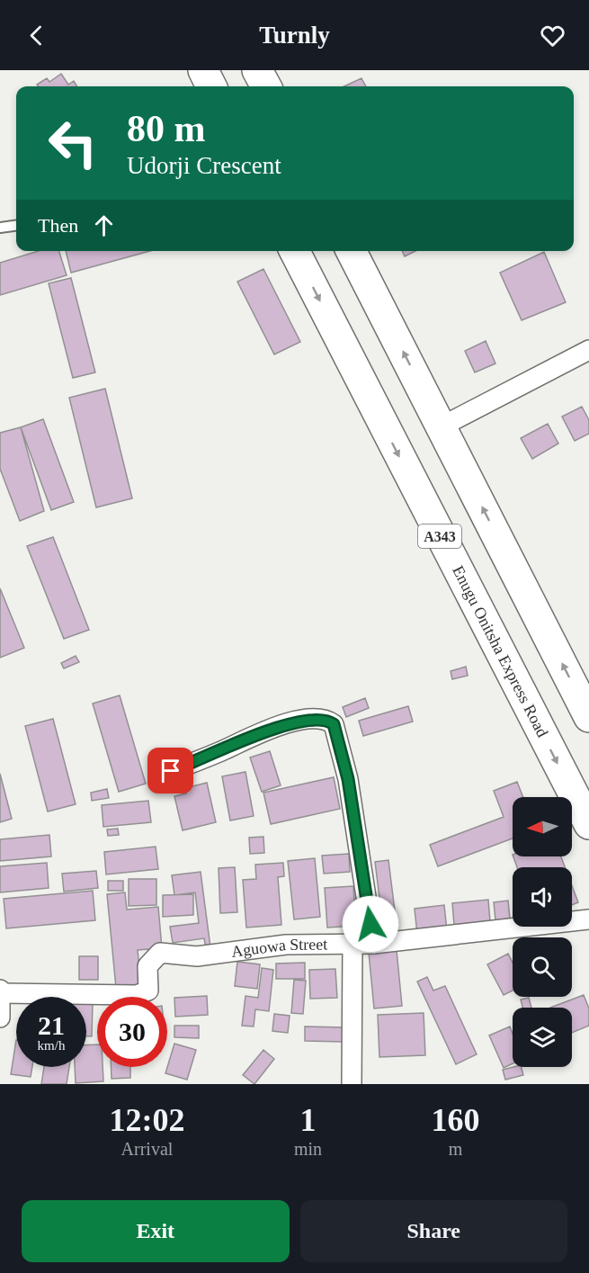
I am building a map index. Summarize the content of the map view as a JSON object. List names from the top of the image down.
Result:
{
  "streets": {
    "highway": ["A343", "Enugu Onitsha Express Road"],
    "street": ["Aguowa Street"]
  },
  "north": "left",
  "page": {
    "header": "Turnly",
    "turn": ["80 m", "Udorji Crescent"],
    "then": "Then",
    "speed": "21 km/h",
    "limit": "30",
    "eta": [
      "12:02",
      "Arrival",
      "1",
      "min",
      "160",
      "m"
    ],
    "buttons": ["Exit", "Share"]
  }
}
